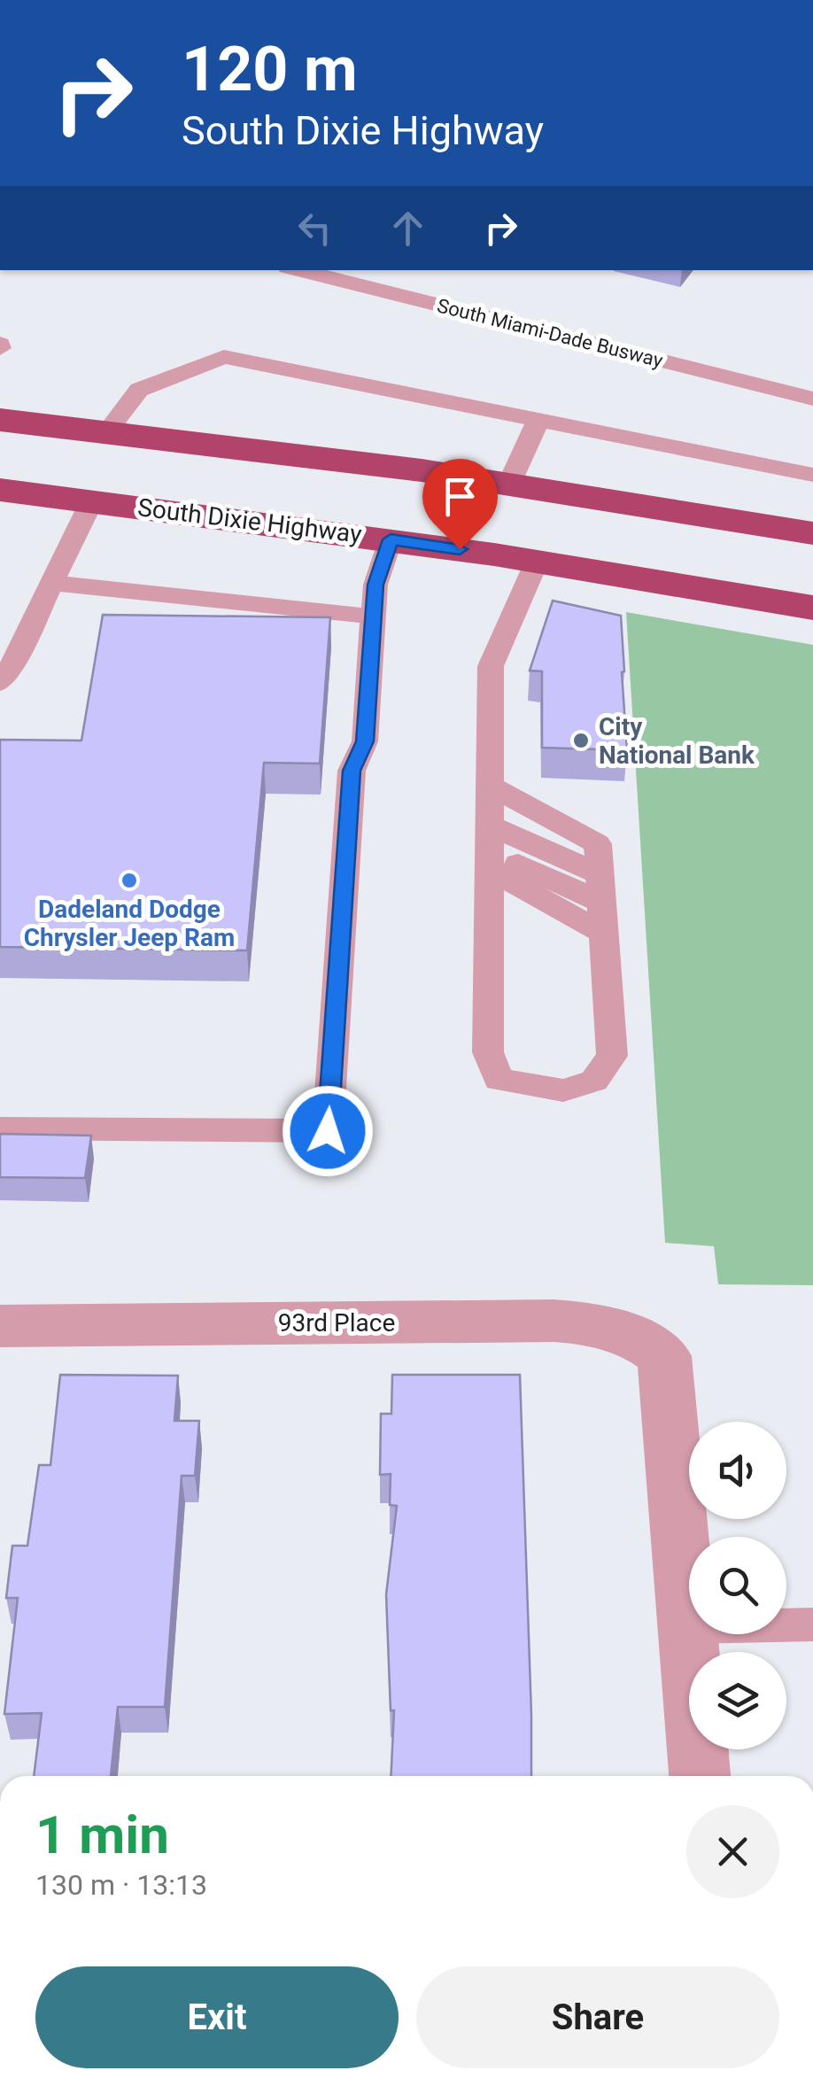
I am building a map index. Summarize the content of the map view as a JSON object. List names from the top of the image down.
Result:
{
  "streets": {
    "highway": ["South Dixie Highway"],
    "street": ["93rd Place"],
    "lane": ["South Miami-Dade Busway"]
  },
  "places": ["City National Bank", "Dadeland Dodge Chrysler Jeep Ram"],
  "page": {
    "turn": ["120 m", "South Dixie Highway"],
    "heading": ["1 min", "130 m · 13:13"],
    "buttons": ["Exit", "Share"]
  }
}
